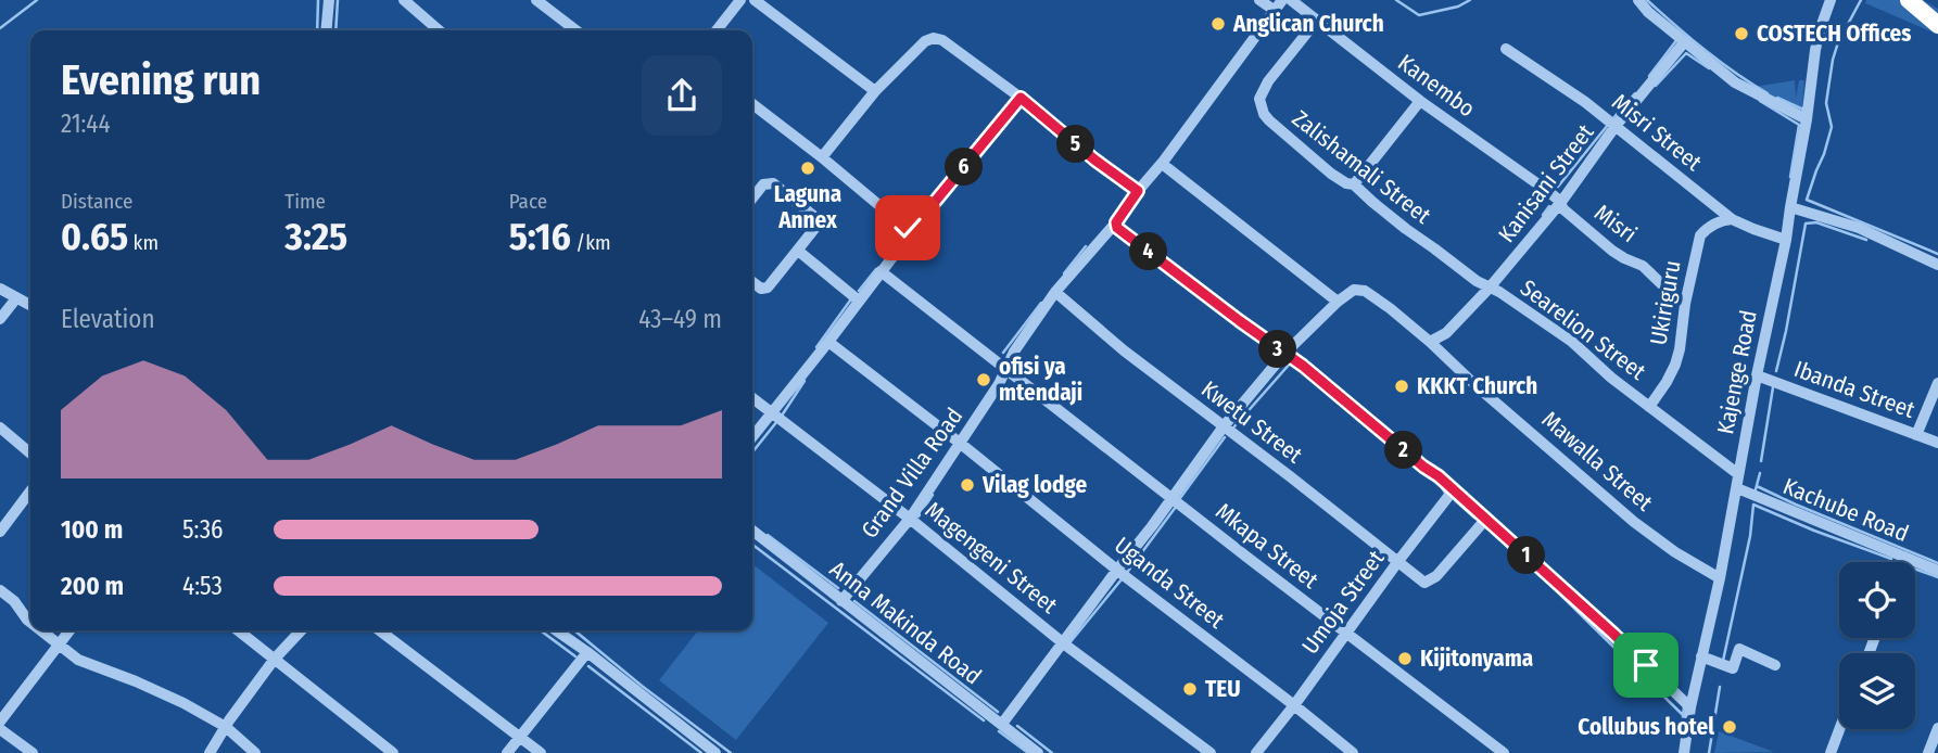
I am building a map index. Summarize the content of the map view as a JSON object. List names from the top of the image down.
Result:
{
  "streets": {
    "street": [
      "Kanembo",
      "Misri Street",
      "Zalishamali Street",
      "Kanisani Street",
      "Misri",
      "Ukiriguru",
      "Searelion Street",
      "Kajenge Road",
      "Ibanda Street",
      "Kwetu Street",
      "Mawalla Street",
      "Grand Villa Road",
      "Kachube Road",
      "Mkapa Street",
      "Magengeni Street",
      "Uganda Street",
      "Umoja Street",
      "Anna Makinda Road"
    ]
  },
  "crossings": [
    ["Kanembo", "Zalishamali Street"],
    ["Kanembo", "Kanisani Street"],
    ["Kanembo", "Misri"],
    ["Misri Street", "Kanisani Street"],
    ["Misri Street", "Ukiriguru"],
    ["Misri Street", "Kajenge Road"],
    ["Zalishamali Street", "Kanisani Street"],
    ["Zalishamali Street", "Searelion Street"],
    ["Kanisani Street", "Misri"],
    ["Kanisani Street", "Searelion Street"],
    ["Kanisani Street", "Mawalla Street"],
    ["Misri", "Ukiriguru"],
    ["Ukiriguru", "Searelion Street"],
    ["Searelion Street", "Kajenge Road"],
    ["Kajenge Road", "Ibanda Street"],
    ["Kajenge Road", "Mawalla Street"],
    ["Kajenge Road", "Kachube Road"],
    ["Kwetu Street", "Grand Villa Road"],
    ["Kwetu Street", "Umoja Street"],
    ["Grand Villa Road", "Mkapa Street"],
    ["Grand Villa Road", "Magengeni Street"],
    ["Grand Villa Road", "Uganda Street"],
    ["Grand Villa Road", "Anna Makinda Road"],
    ["Mkapa Street", "Umoja Street"],
    ["Uganda Street", "Umoja Street"]
  ],
  "places": [
    "Anglican Church",
    "COSTECH Offices",
    "Laguna Annex",
    "ofisi ya mtendaji",
    "KKKT Church",
    "Vilag lodge",
    "Kijitonyama",
    "TEU",
    "Collubus hotel"
  ],
  "page": {
    "heading": ["Evening run", "21:44"],
    "pins": [
      "5",
      "6",
      "4",
      "3",
      "2",
      "1"
    ],
    "stats": [
      ["Distance", "0.65 km"],
      ["Time", "3:25"],
      ["Pace", "5:16 /km"]
    ],
    "chart": ["Elevation", "43–49 m"],
    "list": [
      {
        "name": "100 m",
        "note": "5:36"
      },
      {
        "name": "200 m",
        "note": "4:53"
      }
    ]
  }
}
